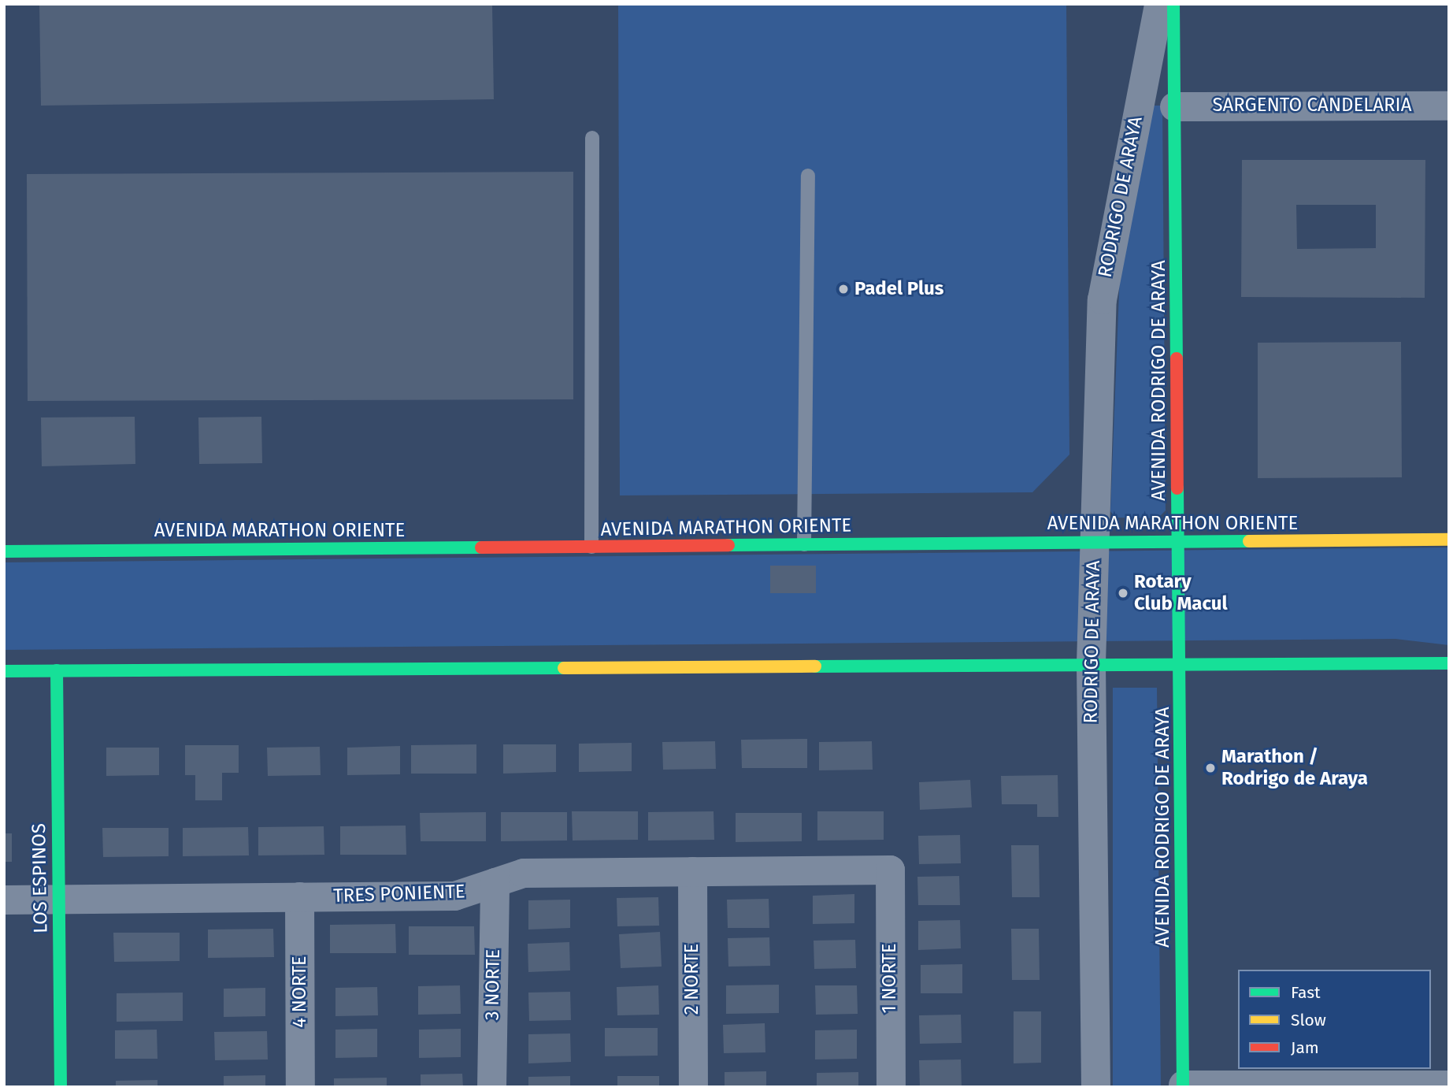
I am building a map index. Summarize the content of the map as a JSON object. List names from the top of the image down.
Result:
{
  "streets": {
    "main road": ["AVENIDA RODRIGO DE ARAYA", "AVENIDA MARATHON ORIENTE", "LOS ESPINOS"],
    "street": [
      "SARGENTO CANDELARIA",
      "RODRIGO DE ARAYA",
      "TRES PONIENTE",
      "1 NORTE",
      "2 NORTE",
      "3 NORTE",
      "4 NORTE"
    ]
  },
  "crossings": [
    ["SARGENTO CANDELARIA", "AVENIDA RODRIGO DE ARAYA"],
    ["RODRIGO DE ARAYA", "AVENIDA MARATHON ORIENTE"],
    ["AVENIDA RODRIGO DE ARAYA", "AVENIDA MARATHON ORIENTE"],
    ["LOS ESPINOS", "TRES PONIENTE"],
    ["TRES PONIENTE", "1 NORTE"],
    ["TRES PONIENTE", "2 NORTE"],
    ["TRES PONIENTE", "3 NORTE"],
    ["TRES PONIENTE", "4 NORTE"]
  ],
  "places": ["Padel Plus", "Rotary Club Macul", "Marathon / Rodrigo de Araya"],
  "legend": ["Fast", "Slow", "Jam"]
}
